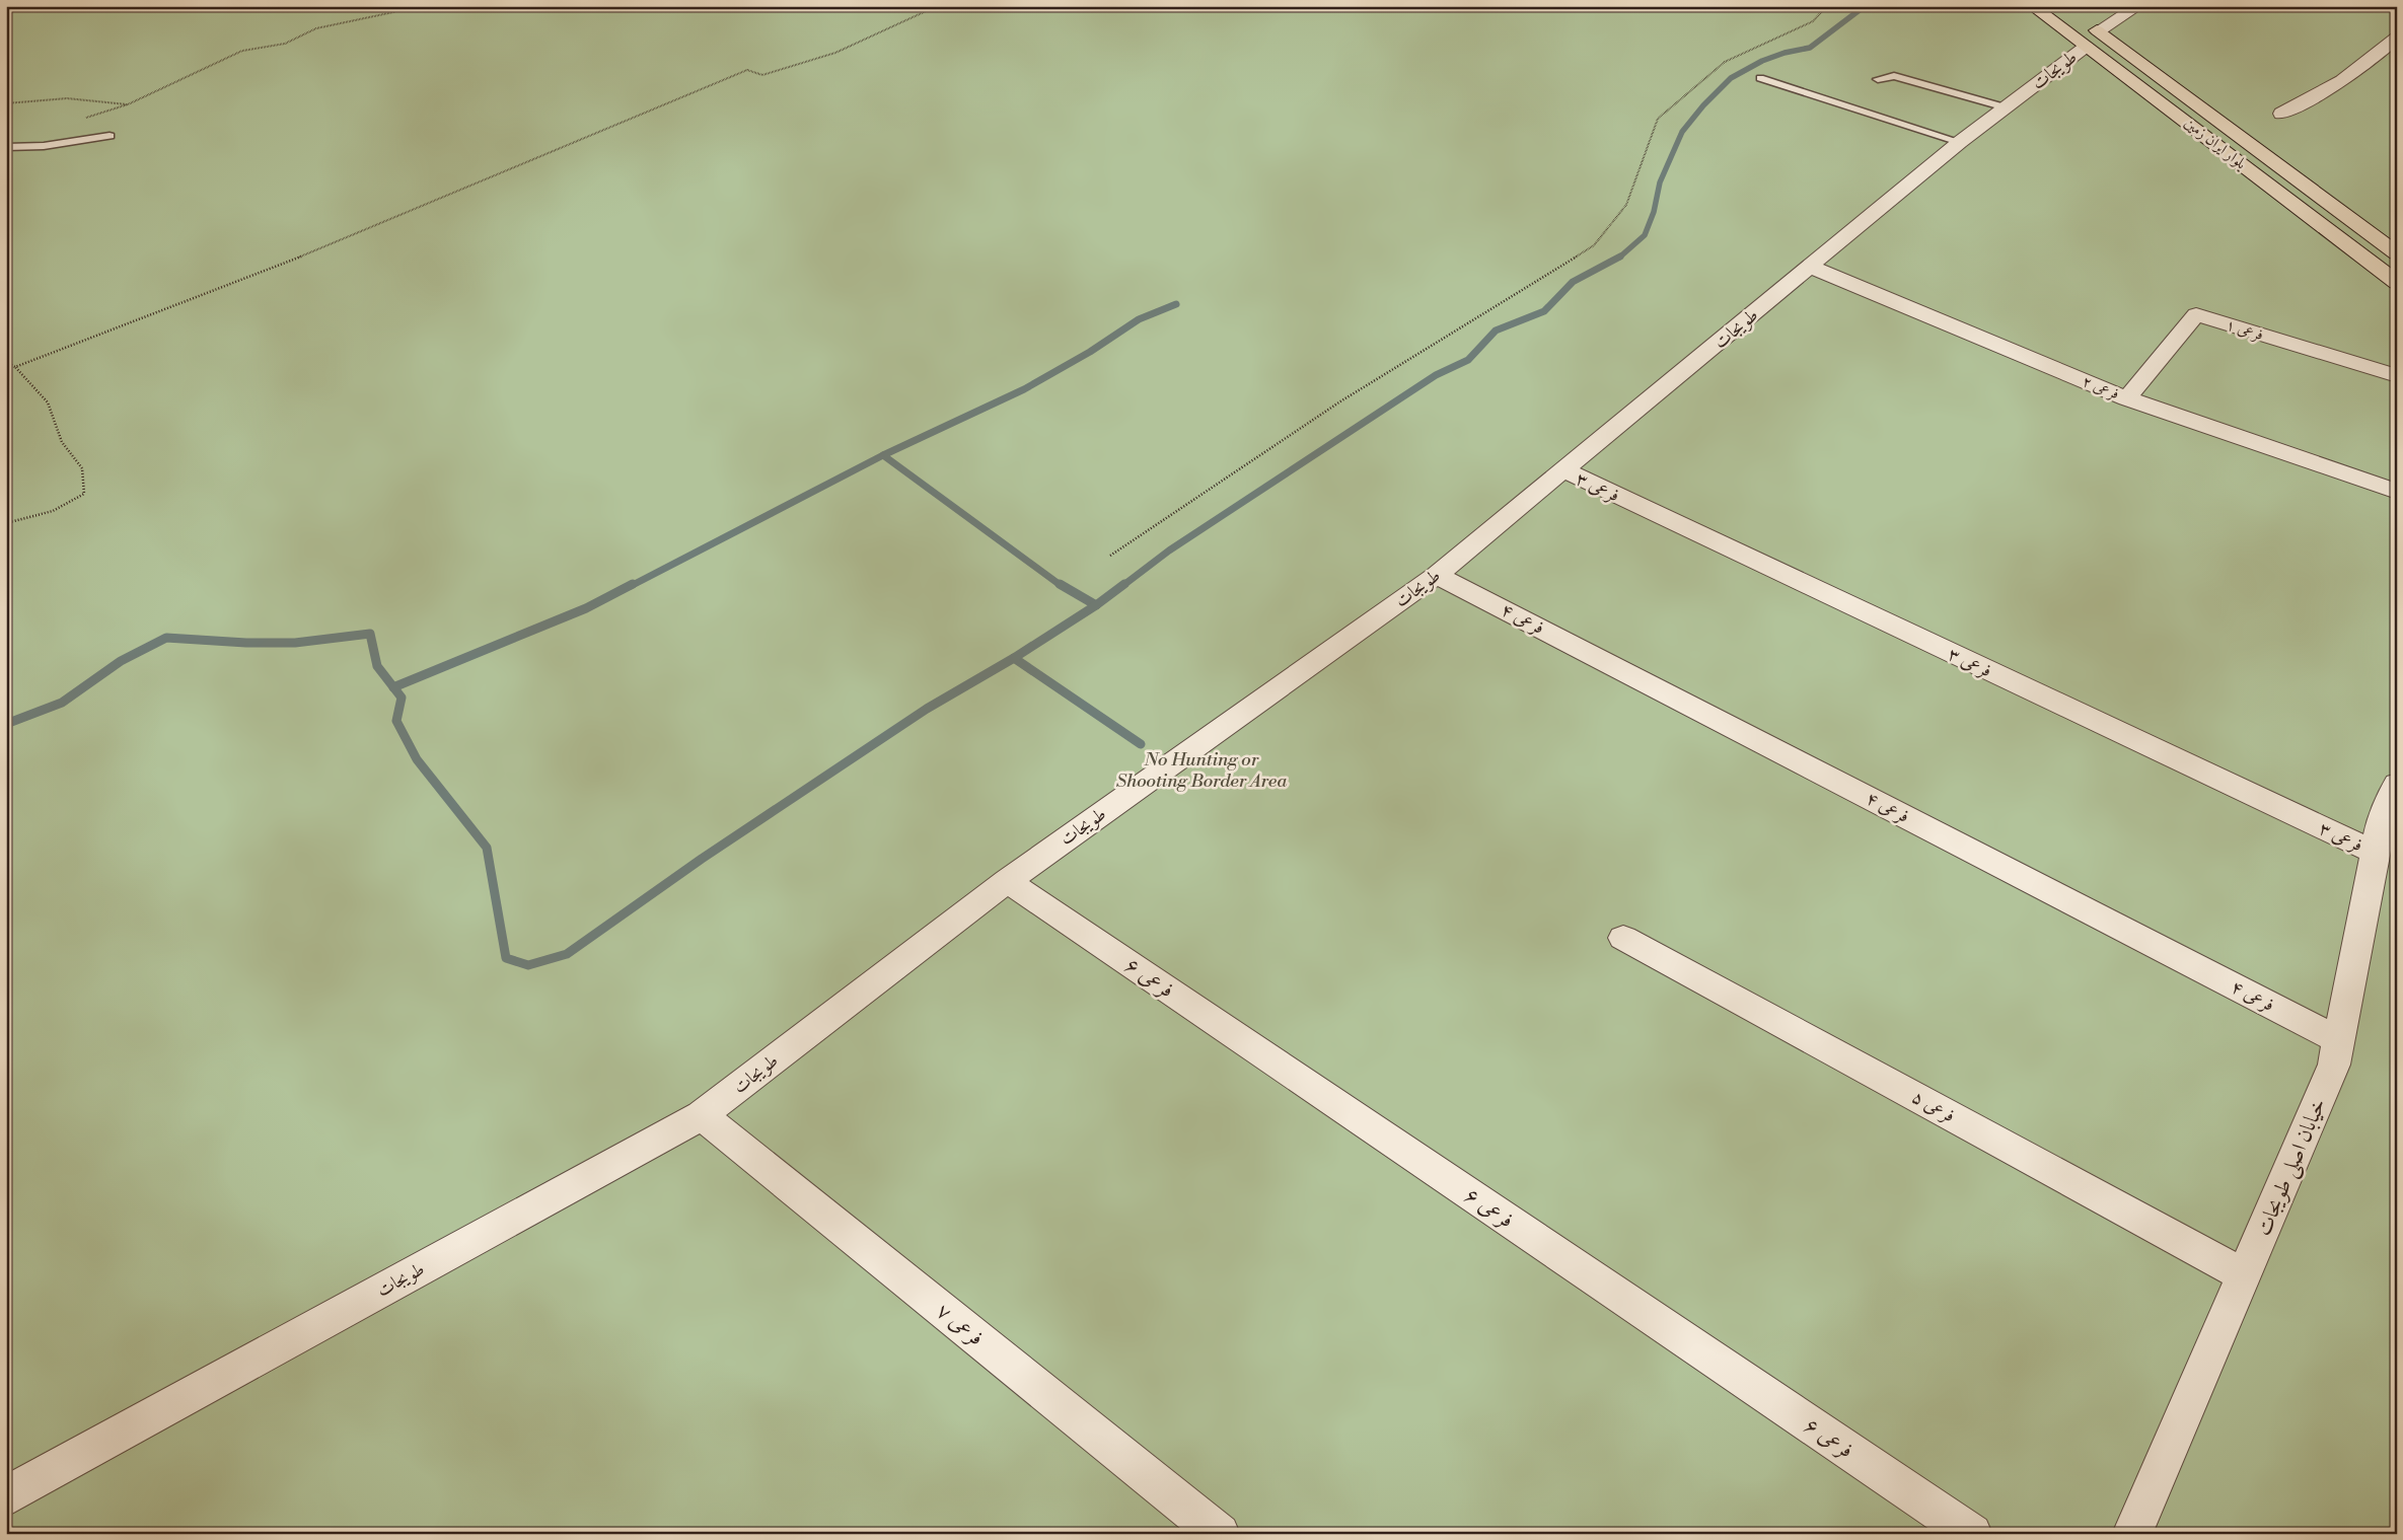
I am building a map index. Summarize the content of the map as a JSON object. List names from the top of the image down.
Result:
{
  "streets": {
    "main road": ["بلوار ایران زمین"],
    "street": [
      "طویجات",
      "فرعی ۱",
      "فرعی ۲",
      "فرعی ۳",
      "فرعی ۴",
      "فرعی ۶",
      "فرعی ۵",
      "خیابان اصلی طویجات",
      "فرعی ۷"
    ]
  },
  "crossings": [
    ["طویجات", "بلوار ایران زمین"],
    ["طویجات", "فرعی ۲"],
    ["طویجات", "فرعی ۳"],
    ["طویجات", "فرعی ۴"],
    ["طویجات", "فرعی ۶"],
    ["طویجات", "فرعی ۷"],
    ["فرعی ۱", "فرعی ۲"],
    ["فرعی ۳", "خیابان اصلی طویجات"],
    ["فرعی ۴", "خیابان اصلی طویجات"],
    ["فرعی ۵", "خیابان اصلی طویجات"]
  ],
  "parks": ["No Hunting or Shooting Border Area"]
}
